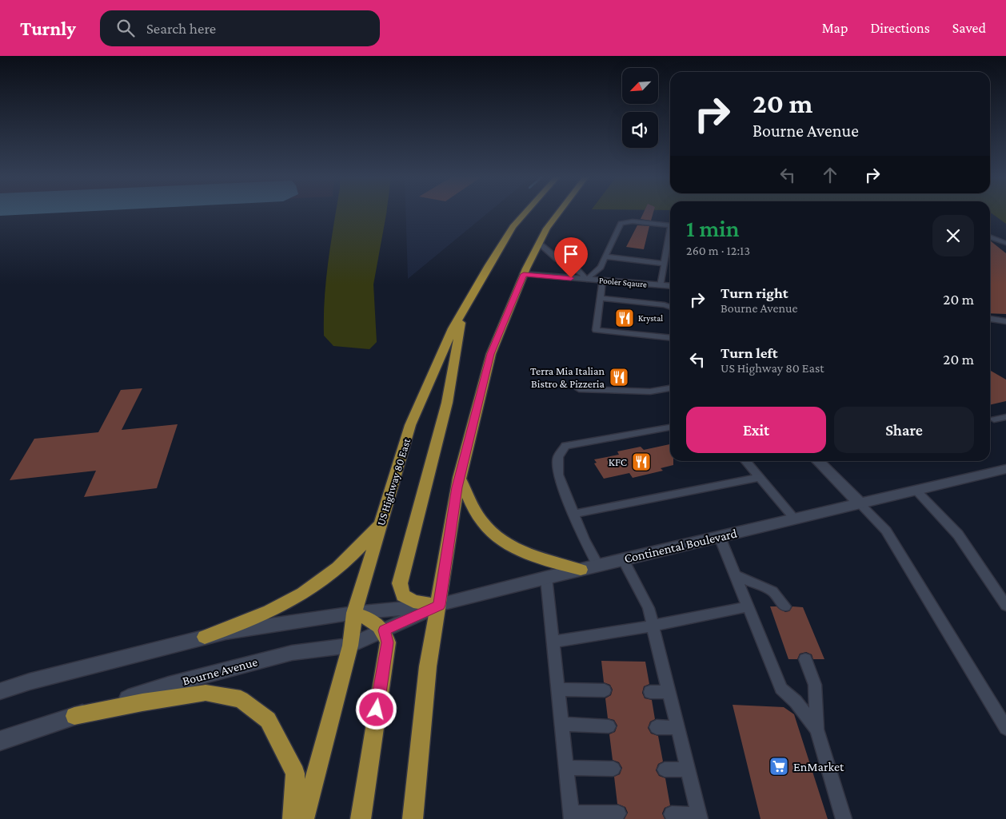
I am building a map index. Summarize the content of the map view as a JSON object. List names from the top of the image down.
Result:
{
  "streets": {
    "main road": ["US Highway 80 East"],
    "street": ["Pooler Sqaure", "Continental Boulevard", "Bourne Avenue"]
  },
  "crossings": [
    ["US Highway 80 East", "Continental Boulevard"],
    ["US Highway 80 East", "Bourne Avenue"],
    ["Continental Boulevard", "Bourne Avenue"]
  ],
  "places": {
    "restaurant": ["Krystal", "Terra Mia Italian Bistro & Pizzeria", "KFC"],
    "supermarket": ["EnMarket"]
  },
  "north": "bottom left",
  "page": {
    "header": "Turnly",
    "search": "Search here",
    "nav": ["Map", "Directions", "Saved"],
    "turn": ["20 m", "Bourne Avenue"],
    "heading": ["1 min", "260 m · 12:13"],
    "list": [
      {
        "name": "Turn right",
        "note": "Bourne Avenue",
        "value": "20 m"
      },
      {
        "name": "Turn left",
        "note": "US Highway 80 East",
        "value": "20 m"
      }
    ],
    "buttons": ["Exit", "Share"]
  }
}
